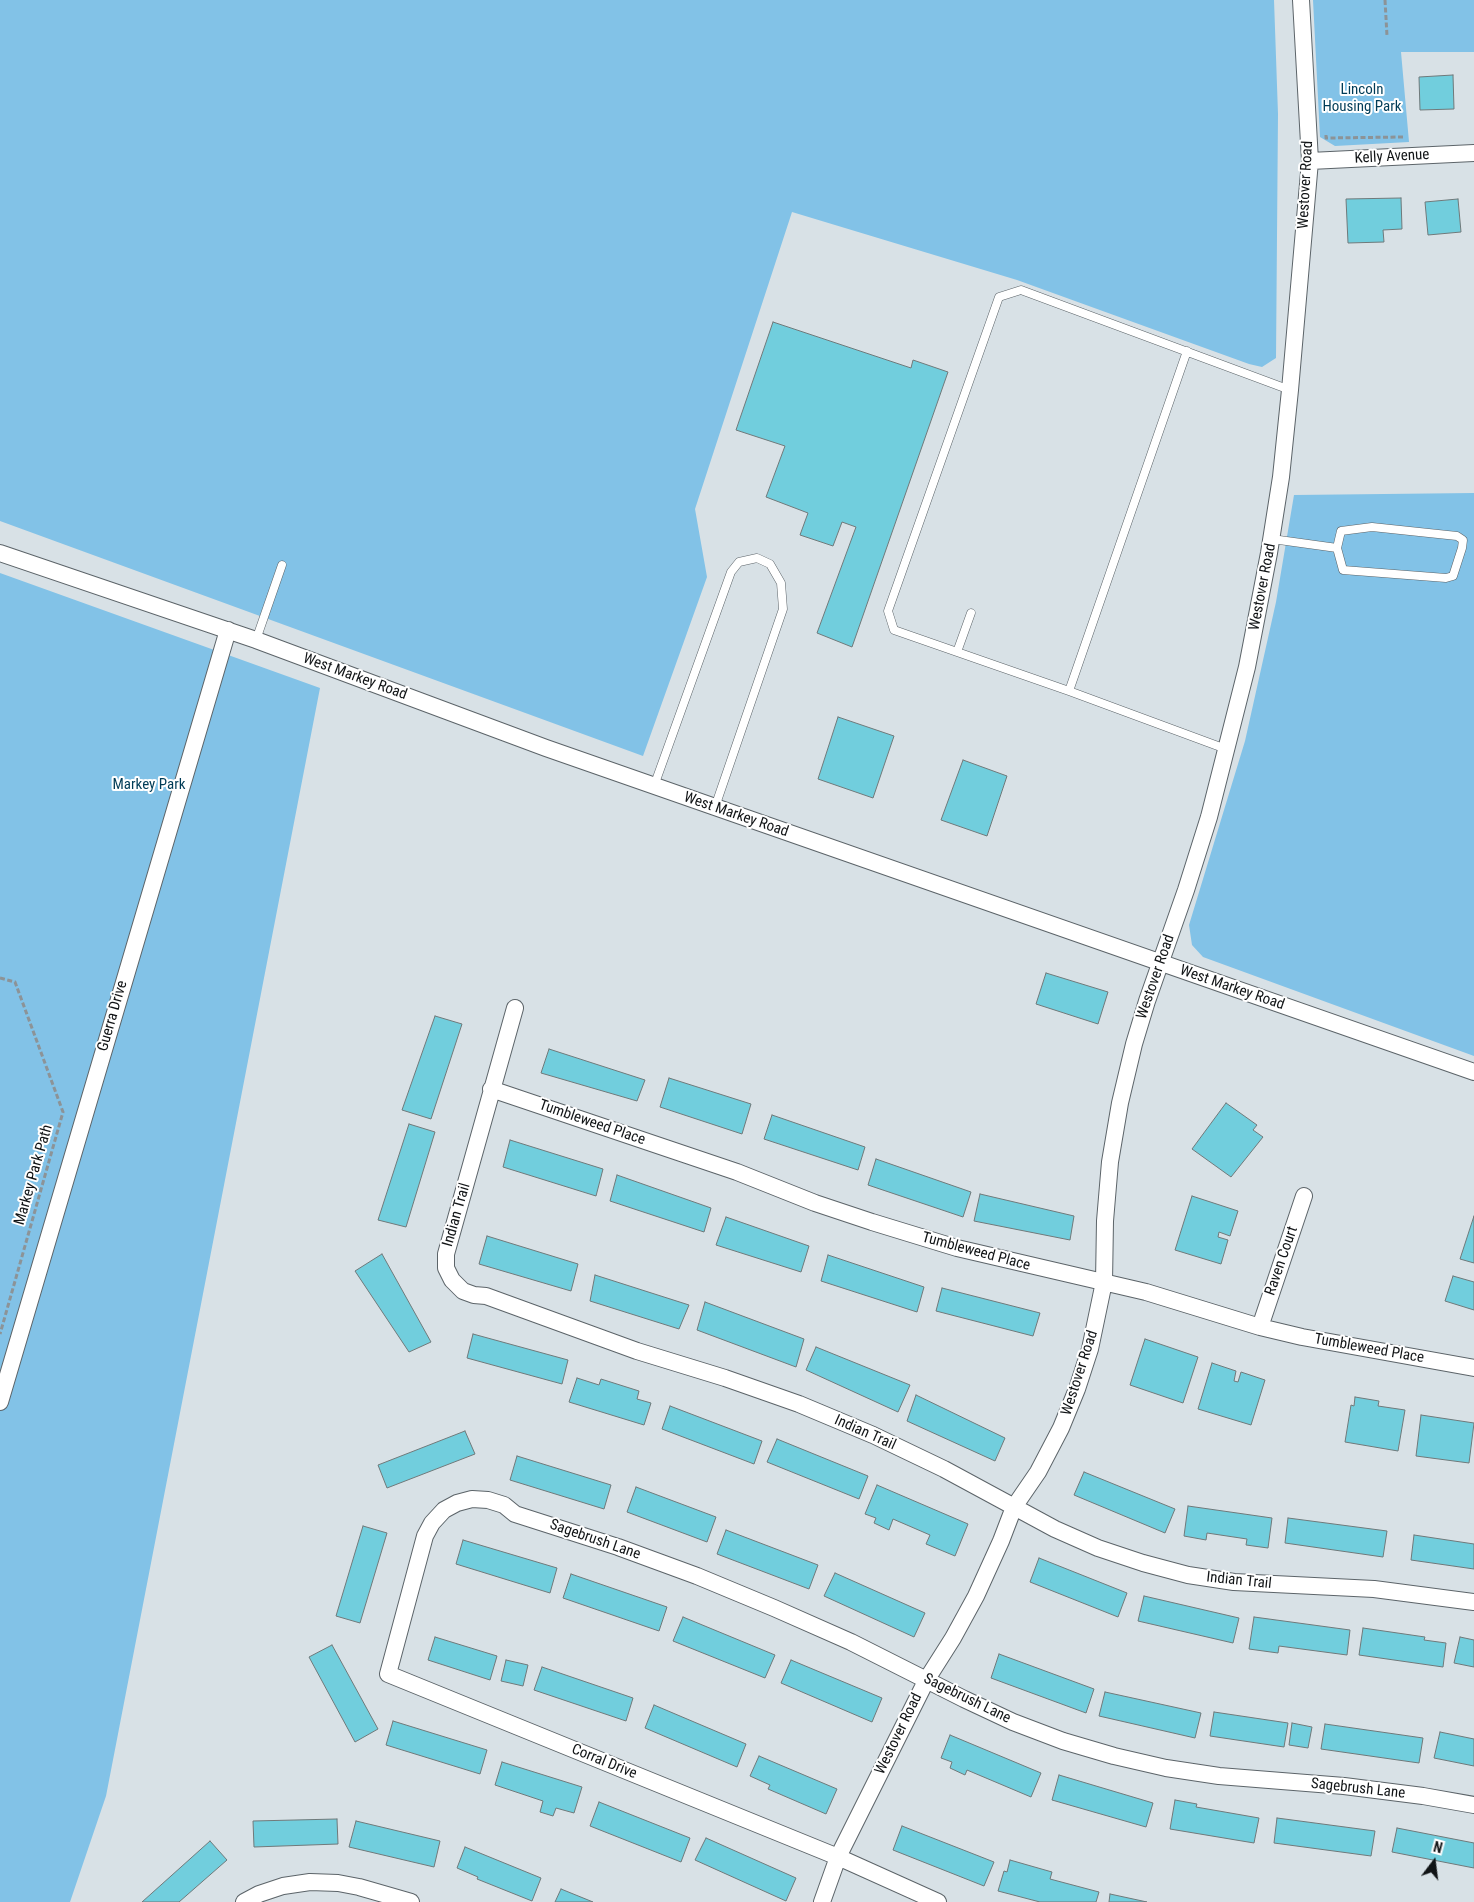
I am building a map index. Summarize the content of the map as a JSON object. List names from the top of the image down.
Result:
{
  "streets": {
    "street": [
      "Kelly Avenue",
      "Westover Road",
      "West Markey Road",
      "Guerra Drive",
      "Tumbleweed Place",
      "Indian Trail",
      "Raven Court",
      "Sagebrush Lane",
      "Corral Drive"
    ],
    "path": ["Markey Park Path"]
  },
  "crossings": [
    ["Kelly Avenue", "Westover Road"],
    ["Westover Road", "West Markey Road"],
    ["Westover Road", "Tumbleweed Place"],
    ["Westover Road", "Indian Trail"],
    ["Westover Road", "Sagebrush Lane"],
    ["Westover Road", "Corral Drive"],
    ["West Markey Road", "Guerra Drive"],
    ["Tumbleweed Place", "Indian Trail"],
    ["Tumbleweed Place", "Raven Court"],
    ["Sagebrush Lane", "Corral Drive"]
  ],
  "parks": ["Lincoln Housing Park", "Markey Park"],
  "north": "top"
}
